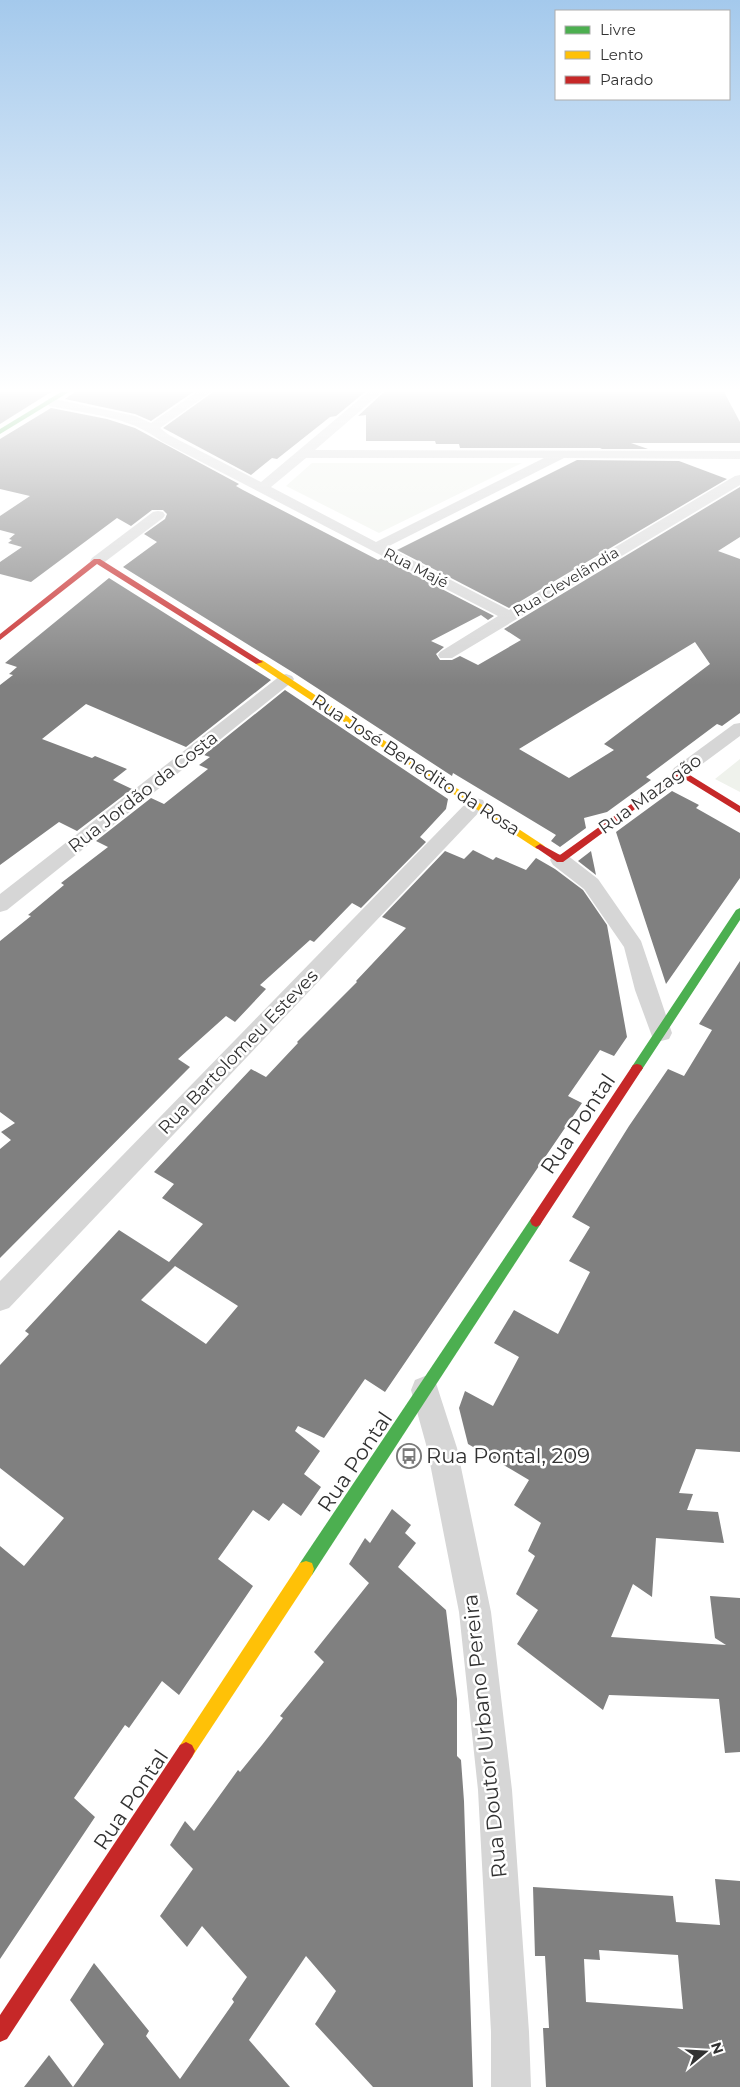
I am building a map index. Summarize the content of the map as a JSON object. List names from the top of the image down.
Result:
{
  "streets": {
    "street": [
      "Rua Majé",
      "Rua Clevelândia",
      "Rua José Benedito da Rosa",
      "Rua Jordão da Costa",
      "Rua Mazagão",
      "Rua Bartolomeu Esteves",
      "Rua Pontal",
      "Rua Doutor Urbano Pereira"
    ]
  },
  "crossings": [
    ["Rua Majé", "Rua Clevelândia"],
    ["Rua José Benedito da Rosa", "Rua Jordão da Costa"],
    ["Rua José Benedito da Rosa", "Rua Mazagão"],
    ["Rua José Benedito da Rosa", "Rua Bartolomeu Esteves"],
    ["Rua José Benedito da Rosa", "Rua Pontal"],
    ["Rua Pontal", "Rua Doutor Urbano Pereira"]
  ],
  "places": {
    "bus stop": ["Rua Pontal, 209"]
  },
  "legend": ["Livre", "Lento", "Parado"],
  "north": "right"
}
